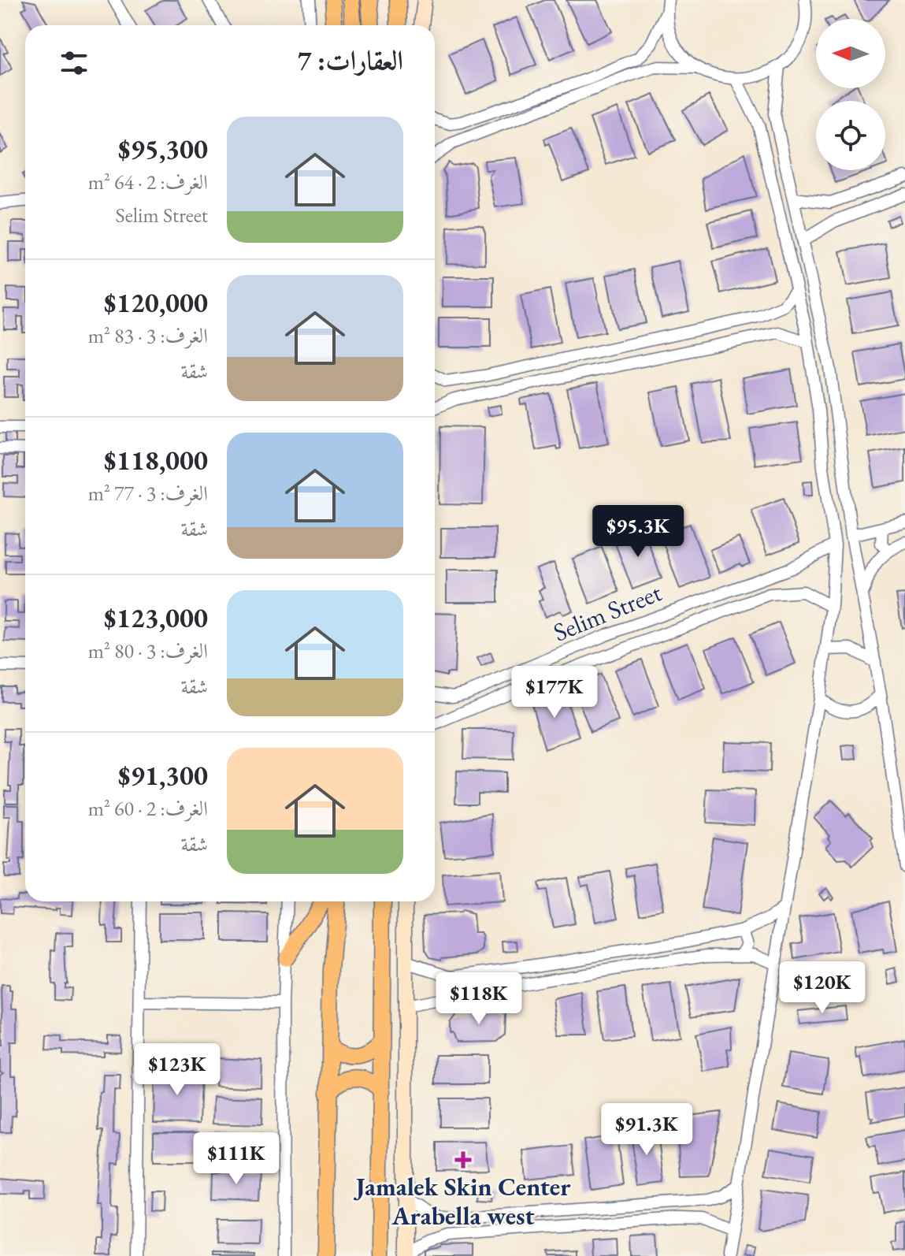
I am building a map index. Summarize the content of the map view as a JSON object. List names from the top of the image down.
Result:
{
  "streets": {
    "street": ["Selim Street"]
  },
  "places": {
    "health": ["Jamalek Skin Center Arabella west"]
  },
  "north": "left",
  "page": {
    "heading": "العقارات: 7",
    "list": [
      {
        "name": "$95,300",
        "note": "الغرف: 2 · 64 m² · Selim Street"
      },
      {
        "name": "$120,000",
        "note": "الغرف: 3 · 83 m² · شقة"
      },
      {
        "name": "$118,000",
        "note": "الغرف: 3 · 77 m² · شقة"
      },
      {
        "name": "$123,000",
        "note": "الغرف: 3 · 80 m² · شقة"
      },
      {
        "name": "$91,300",
        "note": "الغرف: 2 · 60 m² · شقة"
      }
    ],
    "price": [
      "$95.3K",
      "$177K",
      "$120K",
      "$118K",
      "$123K",
      "$91.3K",
      "$111K"
    ]
  }
}
